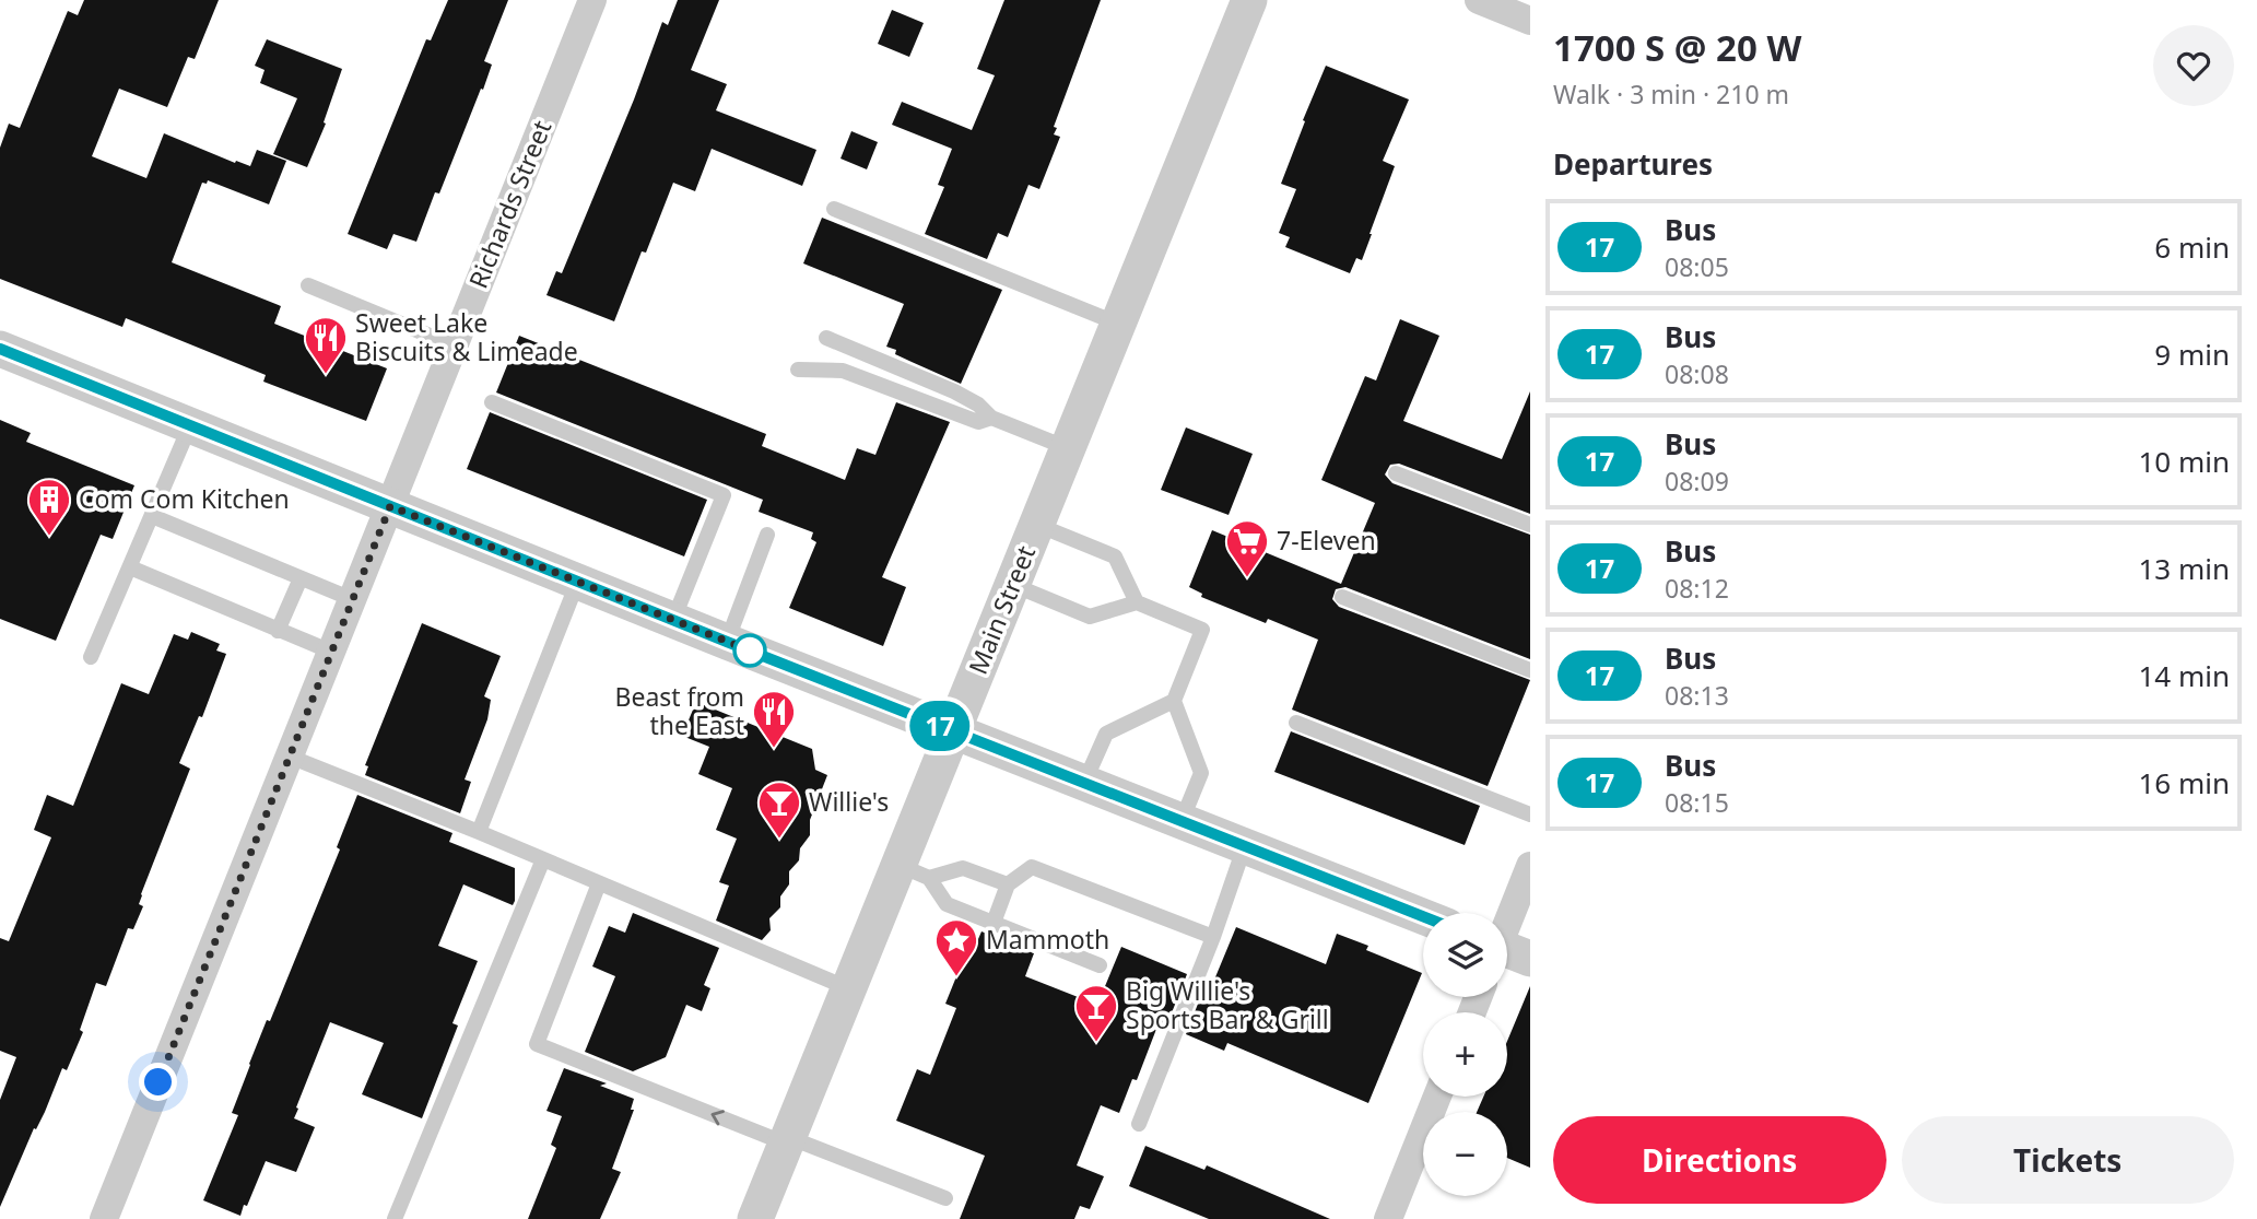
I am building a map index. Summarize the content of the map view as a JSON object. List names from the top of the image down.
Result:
{
  "streets": {
    "street": ["Richards Street", "Main Street"]
  },
  "places": {
    "restaurant": ["Sweet Lake Biscuits & Limeade", "Beast from the East"],
    "building": ["Com Com Kitchen"],
    "supermarket": ["7-Eleven"],
    "bar": ["Willie's", "Big Willie's Sports Bar & Grill"],
    "place": ["Mammoth"]
  },
  "lines": ["bus line 17"],
  "page": {
    "on_map": "17",
    "heading": [
      ["1700 S @ 20 W", "Walk · 3 min · 210 m"],
      "Departures"
    ],
    "list": [
      {
        "mark": "17",
        "name": "Bus",
        "note": "08:05",
        "value": "6 min"
      },
      {
        "mark": "17",
        "name": "Bus",
        "note": "08:08",
        "value": "9 min"
      },
      {
        "mark": "17",
        "name": "Bus",
        "note": "08:09",
        "value": "10 min"
      },
      {
        "mark": "17",
        "name": "Bus",
        "note": "08:12",
        "value": "13 min"
      },
      {
        "mark": "17",
        "name": "Bus",
        "note": "08:13",
        "value": "14 min"
      },
      {
        "mark": "17",
        "name": "Bus",
        "note": "08:15",
        "value": "16 min"
      }
    ],
    "map_buttons": ["+", "−"],
    "buttons": ["Directions", "Tickets"]
  }
}
